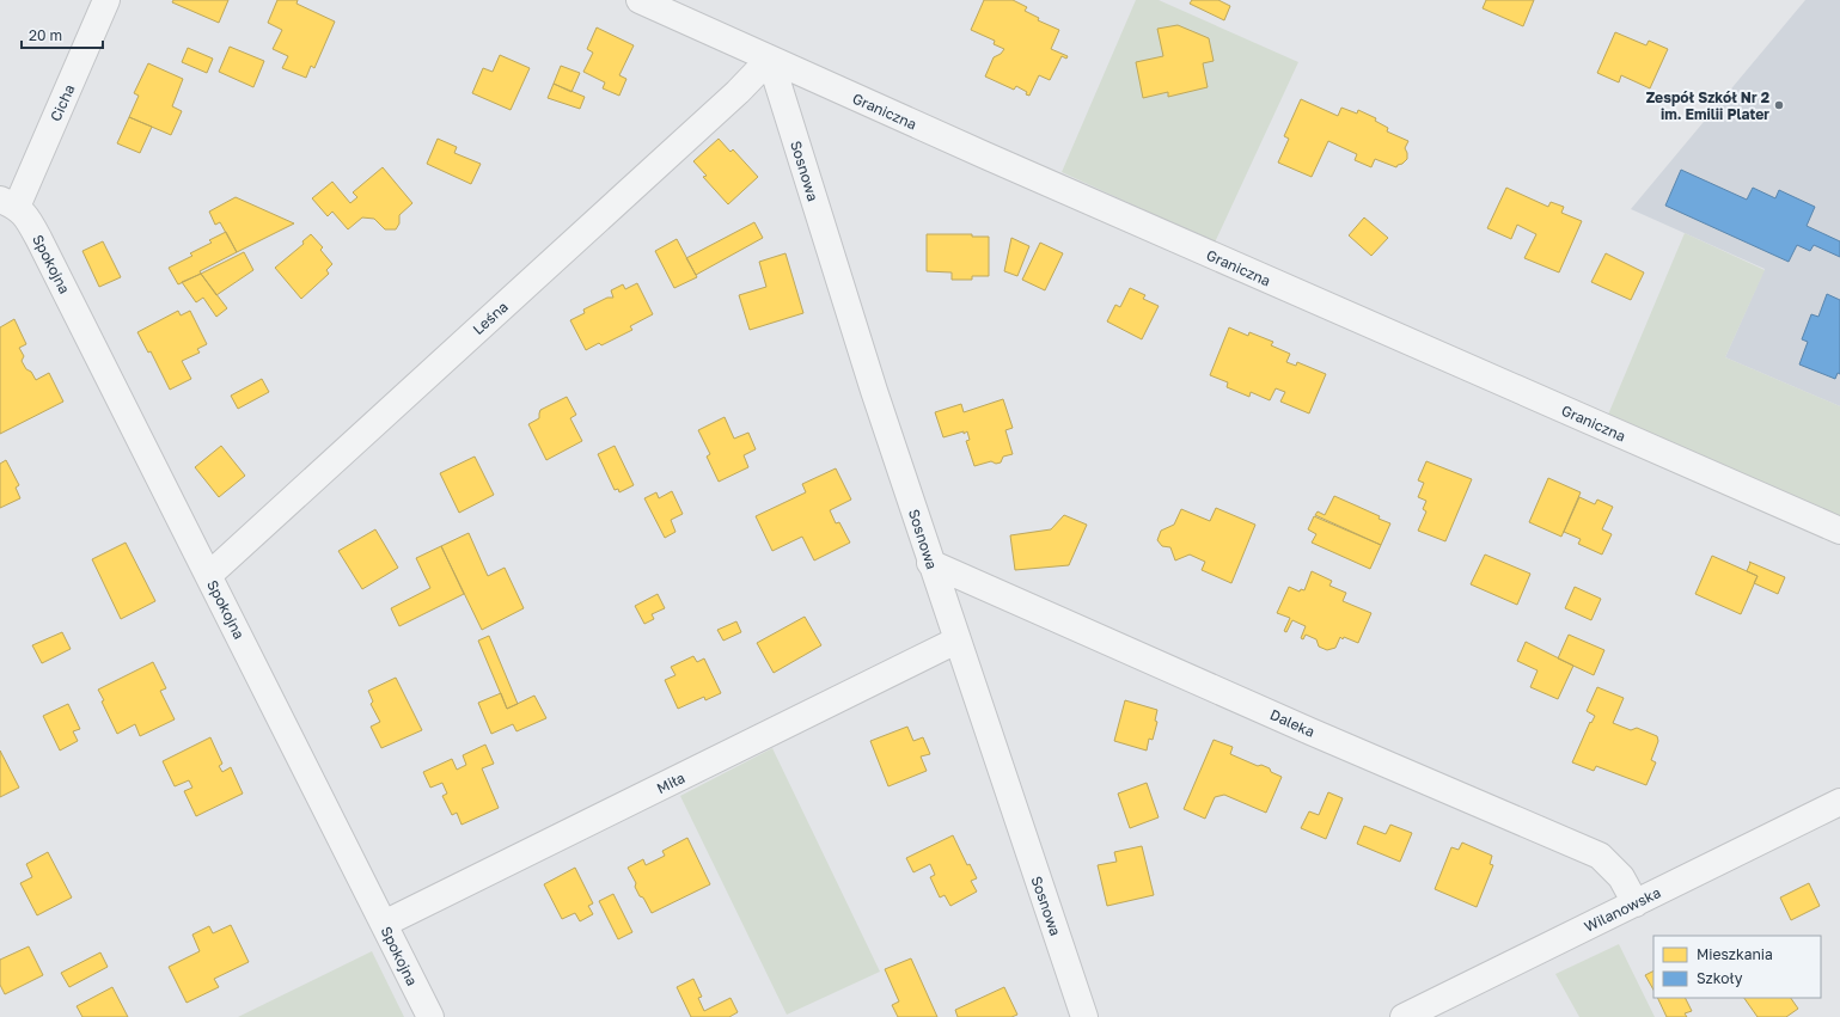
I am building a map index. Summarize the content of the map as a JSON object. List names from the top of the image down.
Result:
{
  "streets": {
    "street": [
      "Cicha",
      "Graniczna",
      "Sosnowa",
      "Spokojna",
      "Leśna",
      "Daleka",
      "Miła",
      "Wilanowska"
    ]
  },
  "crossings": [
    ["Cicha", "Spokojna"],
    ["Graniczna", "Sosnowa"],
    ["Graniczna", "Leśna"],
    ["Sosnowa", "Leśna"],
    ["Sosnowa", "Daleka"],
    ["Sosnowa", "Miła"],
    ["Spokojna", "Leśna"],
    ["Spokojna", "Miła"],
    ["Daleka", "Wilanowska"]
  ],
  "places": ["Zespół Szkół Nr 2 im. Emilii Plater"],
  "legend": ["Mieszkania", "Szkoły"],
  "scale_bar": "20 m"
}
